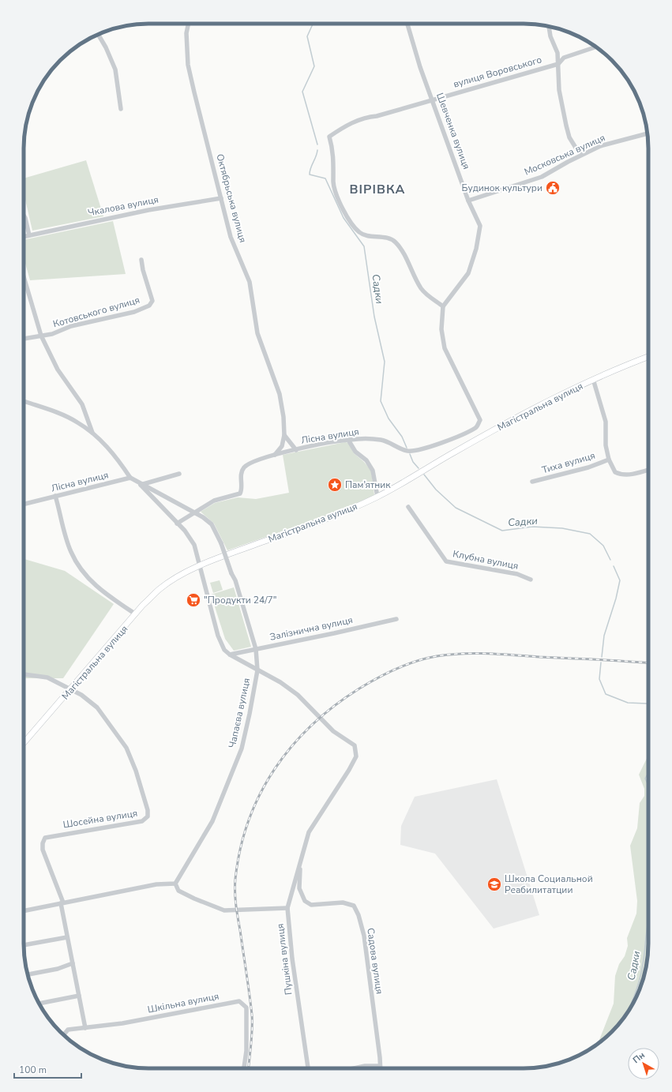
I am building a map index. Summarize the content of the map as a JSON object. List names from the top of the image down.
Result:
{
  "streets": {
    "main road": ["Магістральна вулиця"],
    "street": [
      "вулиця Воровського",
      "Шевченка вулиця",
      "Московська вулиця",
      "Октябрьська вулиця",
      "Чкалова вулиця",
      "Котовського вулиця",
      "Лісна вулиця",
      "Тиха вулиця",
      "Клубна вулиця",
      "Залізнична вулиця",
      "Чапаєва вулиця",
      "Шосейна вулиця",
      "Пушкіна вулиця",
      "Садова вулиця",
      "Шкільна вулиця"
    ]
  },
  "crossings": [
    ["вулиця Воровського", "Шевченка вулиця"],
    ["вулиця Воровського", "Лісна вулиця"],
    ["Шевченка вулиця", "Московська вулиця"],
    ["Шевченка вулиця", "Лісна вулиця"],
    ["Октябрьська вулиця", "Чкалова вулиця"],
    ["Октябрьська вулиця", "Лісна вулиця"],
    ["Магістральна вулиця", "Тиха вулиця"],
    ["Магістральна вулиця", "Шосейна вулиця"],
    ["Лісна вулиця", "Чапаєва вулиця"],
    ["Залізнична вулиця", "Чапаєва вулиця"],
    ["Залізнична вулиця", "Пушкіна вулиця"],
    ["Чапаєва вулиця", "Пушкіна вулиця"],
    ["Пушкіна вулиця", "Садова вулиця"]
  ],
  "districts": ["ВІРІВКА"],
  "water": ["Садки"],
  "places": {
    "public building": ["Будинок культури"],
    "place": ["Пам'ятник"],
    "supermarket": ["\"Продукти 24/7\""],
    "school or university": ["Школа Социальной Реабилитатции"]
  },
  "scale_bar": "100 m",
  "north": "top left"
}
